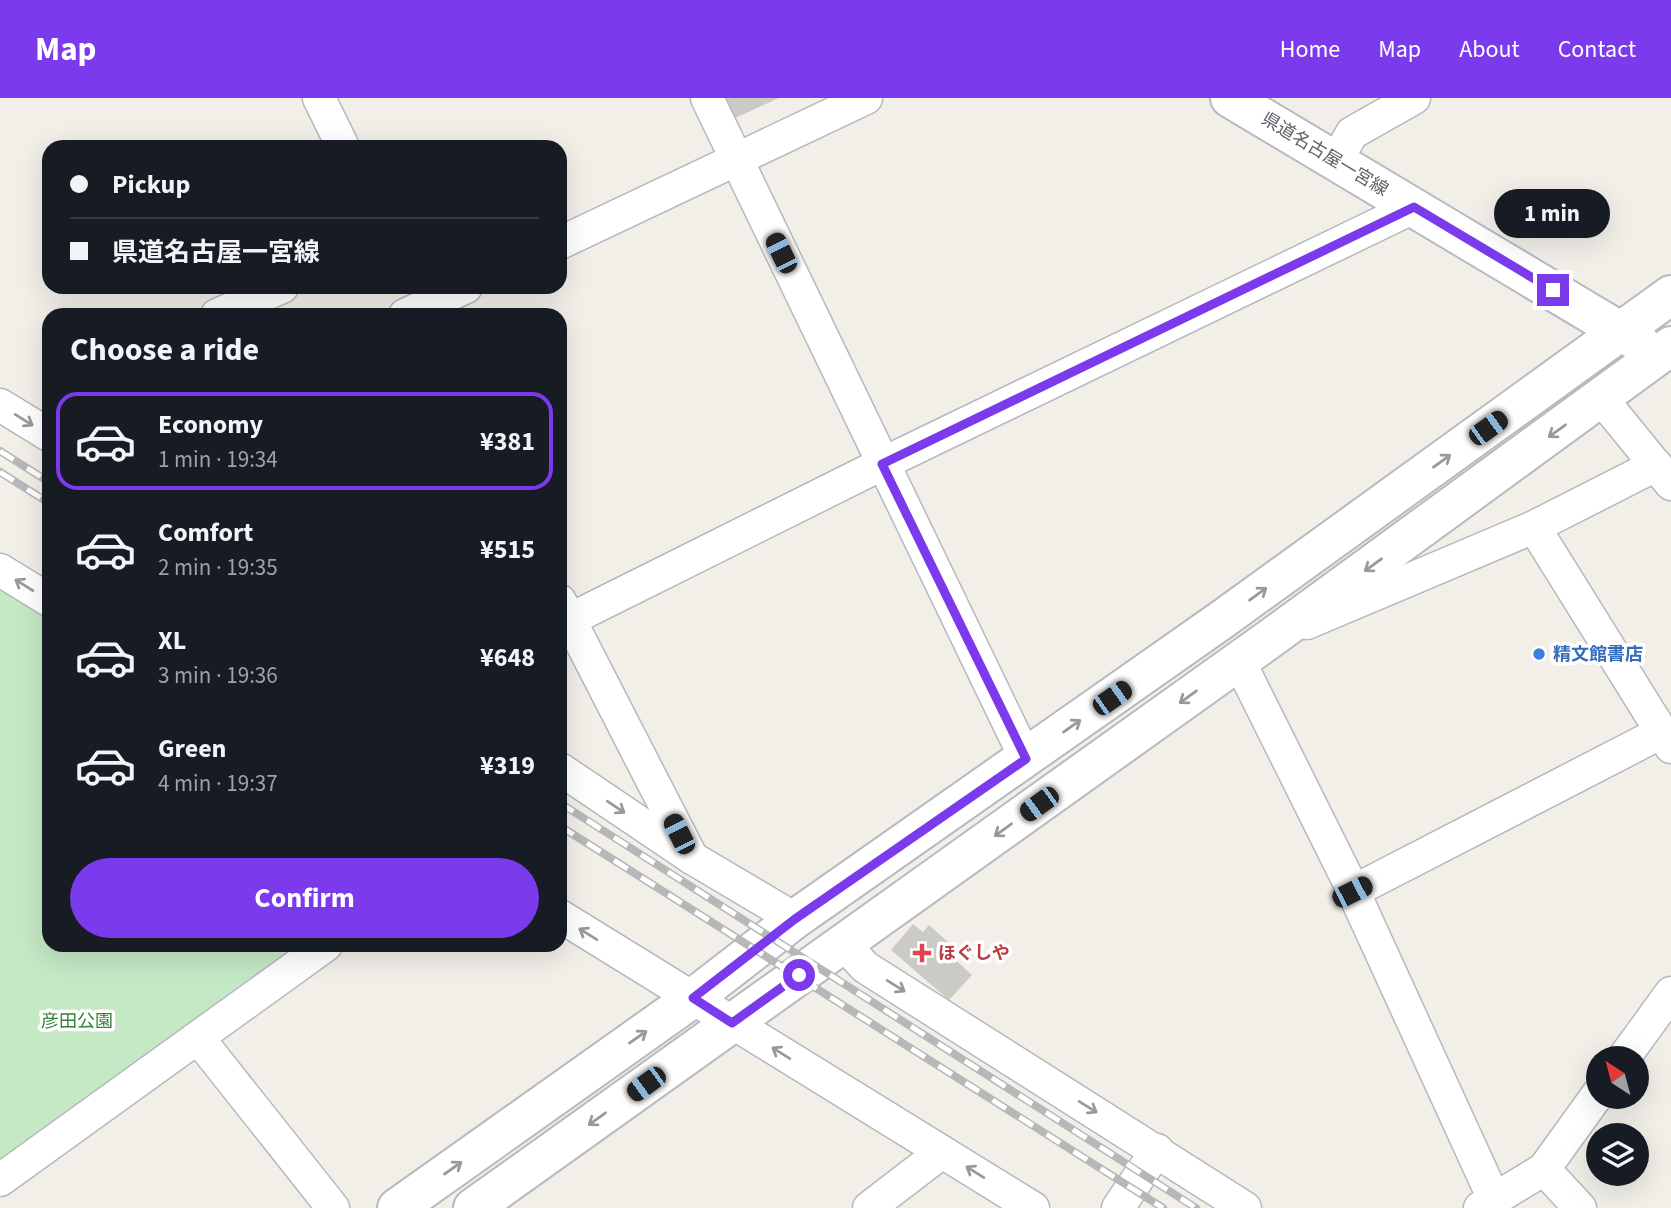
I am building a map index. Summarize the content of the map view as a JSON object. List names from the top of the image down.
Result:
{
  "streets": {
    "street": ["県道名古屋一宮線"]
  },
  "parks": ["彦田公園"],
  "places": {
    "other": ["精文館書店"],
    "health": ["ほぐしや"]
  },
  "north": "top left",
  "page": {
    "header": "Map",
    "nav": [
      "Home",
      "Map",
      "About",
      "Contact"
    ],
    "banner": ["Pickup", "県道名古屋一宮線"],
    "bubble": "1 min",
    "heading": "Choose a ride",
    "list": [
      {
        "name": "Economy",
        "note": "1 min · 19:34",
        "value": "¥381"
      },
      {
        "name": "Comfort",
        "note": "2 min · 19:35",
        "value": "¥515"
      },
      {
        "name": "XL",
        "note": "3 min · 19:36",
        "value": "¥648"
      },
      {
        "name": "Green",
        "note": "4 min · 19:37",
        "value": "¥319"
      }
    ],
    "buttons": "Confirm"
  }
}
